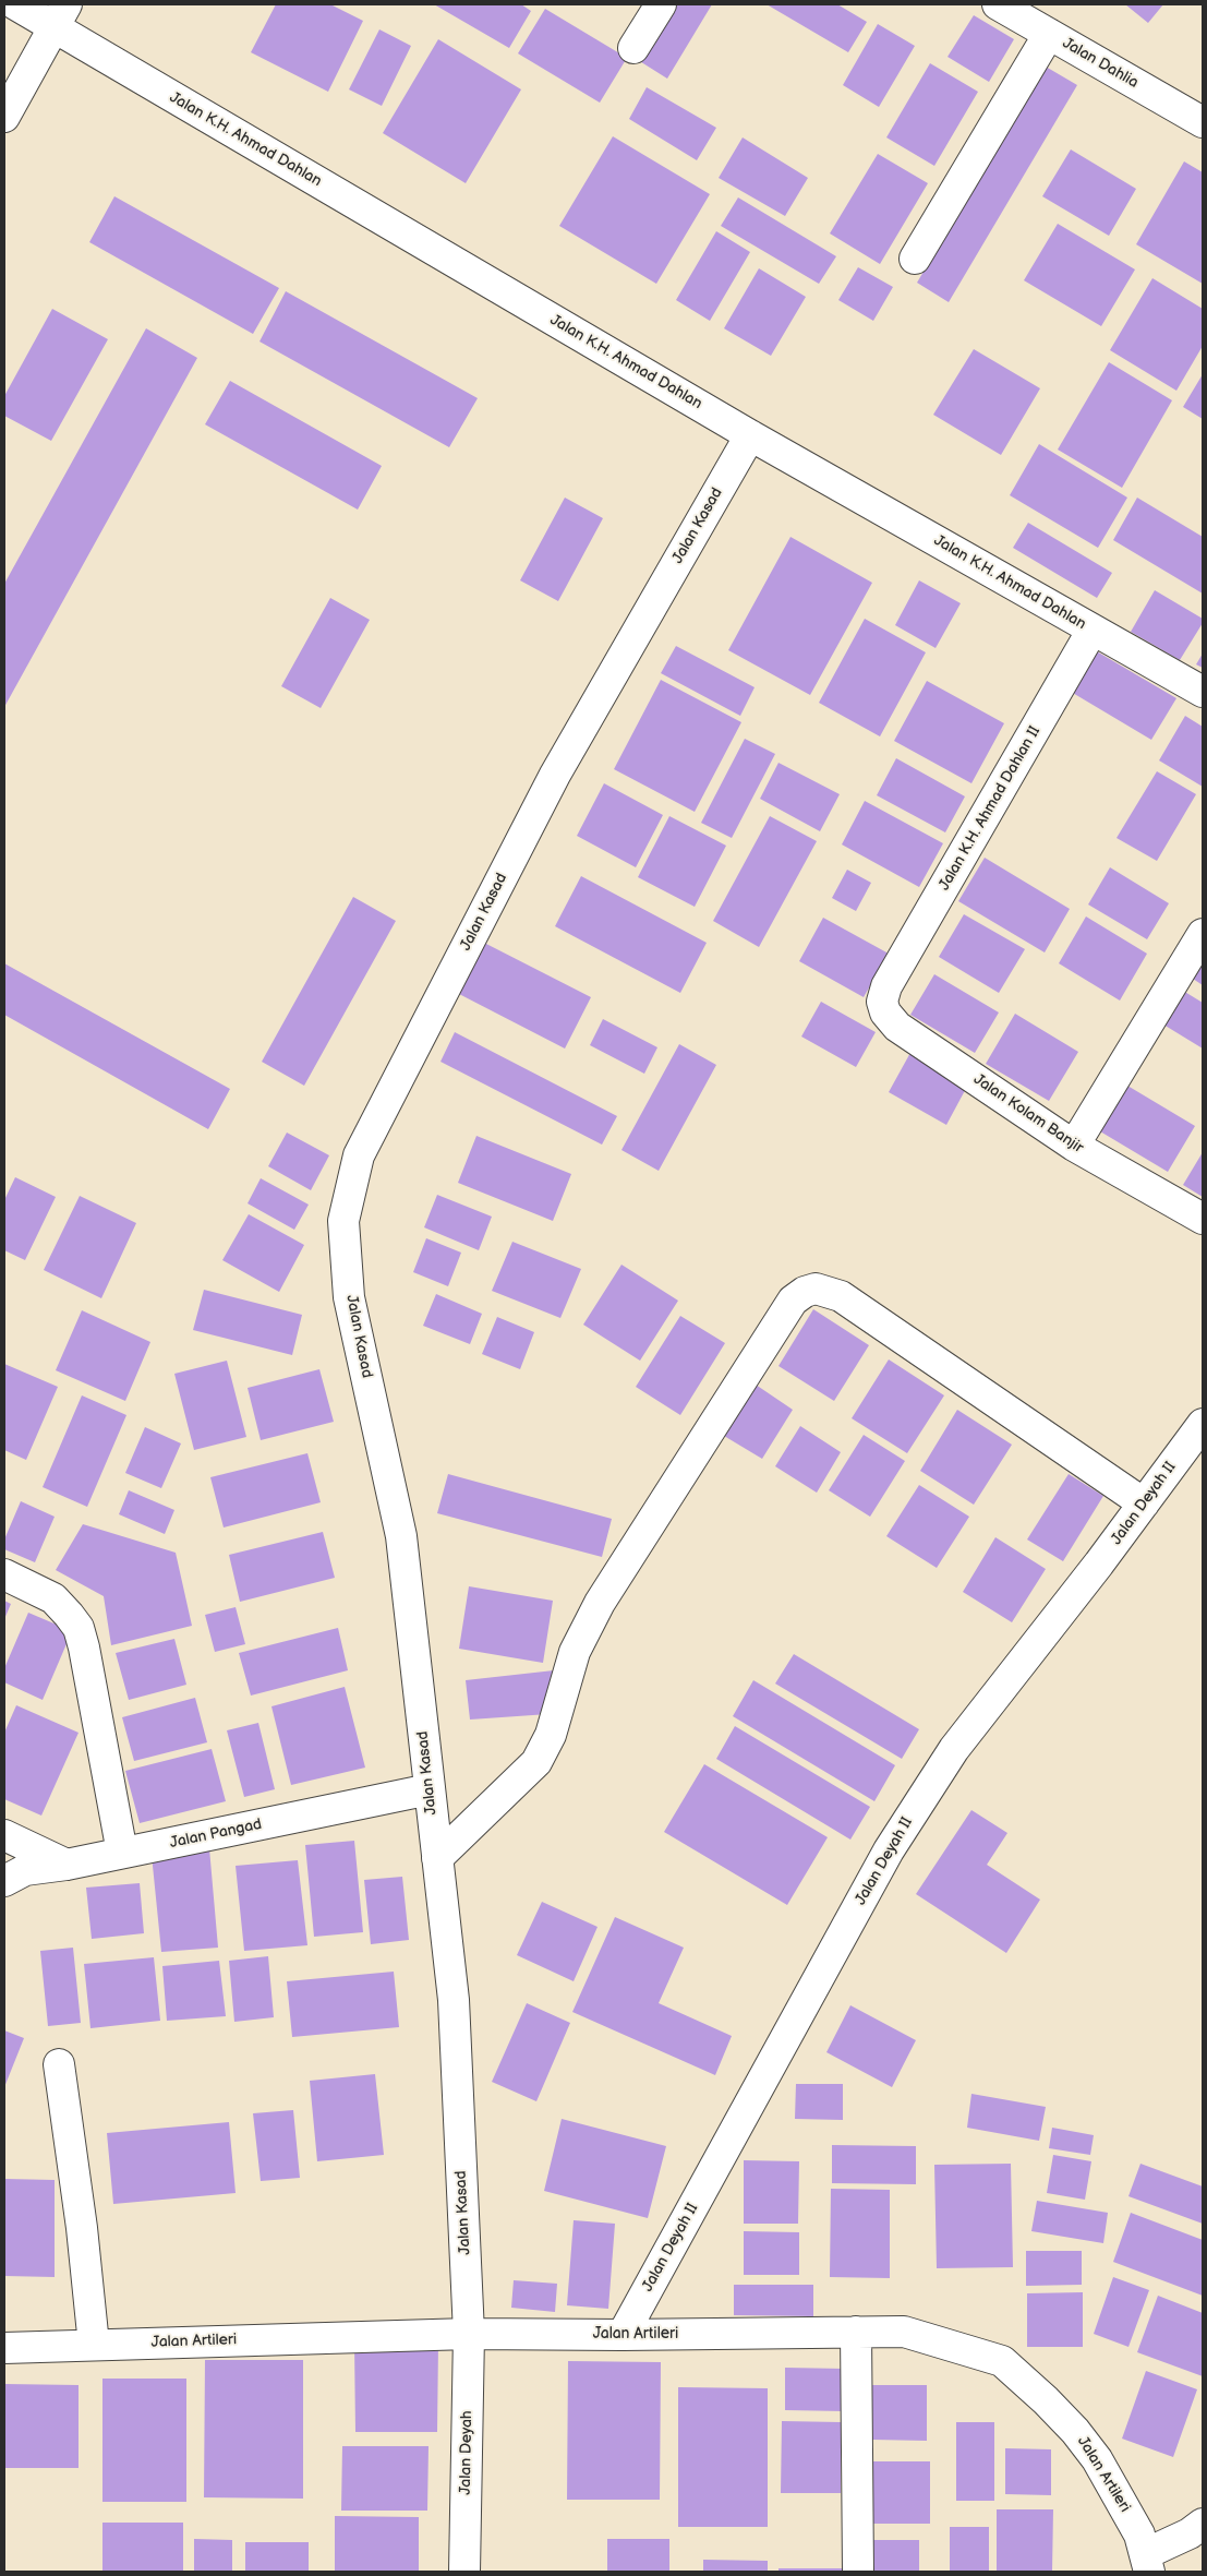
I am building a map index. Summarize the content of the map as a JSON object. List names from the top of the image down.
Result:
{
  "streets": {
    "street": [
      "Jalan Dahlia",
      "Jalan K.H. Ahmad Dahlan",
      "Jalan Kasad",
      "Jalan K.H. Ahmad Dahlan II",
      "Jalan Kolam Banjir",
      "Jalan Deyah II",
      "Jalan Pangad",
      "Jalan Artileri",
      "Jalan Deyah"
    ]
  },
  "crossings": [
    ["Jalan K.H. Ahmad Dahlan", "Jalan Kasad"],
    ["Jalan K.H. Ahmad Dahlan", "Jalan K.H. Ahmad Dahlan II"],
    ["Jalan Kasad", "Jalan Pangad"],
    ["Jalan Kasad", "Jalan Artileri"],
    ["Jalan Kasad", "Jalan Deyah"],
    ["Jalan K.H. Ahmad Dahlan II", "Jalan Kolam Banjir"],
    ["Jalan Deyah II", "Jalan Artileri"],
    ["Jalan Artileri", "Jalan Deyah"]
  ]
}
